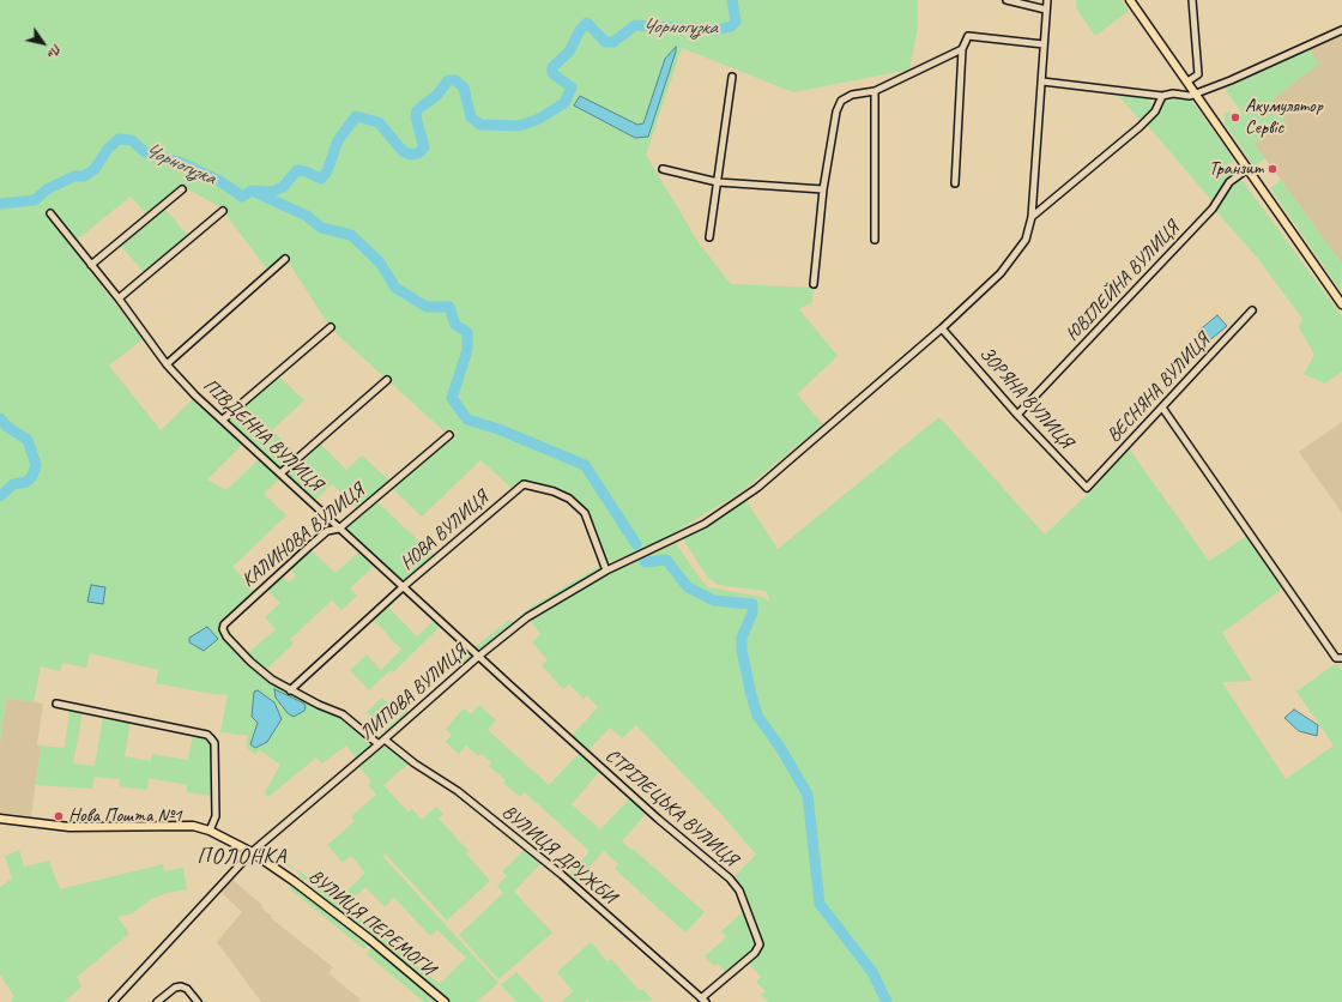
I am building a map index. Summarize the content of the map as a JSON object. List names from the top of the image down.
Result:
{
  "streets": {
    "main road": ["ВУЛИЦЯ ПЕРЕМОГИ"],
    "street": [
      "ЮВІЛЕЙНА ВУЛИЦЯ",
      "ВЕСНЯНА ВУЛИЦЯ",
      "ЗОРЯНА ВУЛИЦЯ",
      "ПІВДЕННА ВУЛИЦЯ",
      "НОВА ВУЛИЦЯ",
      "КАЛИНОВА ВУЛИЦЯ",
      "ЛИПОВА ВУЛИЦЯ",
      "СТРІЛЕЦЬКА ВУЛИЦЯ",
      "ВУЛИЦЯ ДРУЖБИ"
    ]
  },
  "crossings": [
    ["ЮВІЛЕЙНА ВУЛИЦЯ", "ЗОРЯНА ВУЛИЦЯ"],
    ["ВЕСНЯНА ВУЛИЦЯ", "ЗОРЯНА ВУЛИЦЯ"],
    ["ЗОРЯНА ВУЛИЦЯ", "ЛИПОВА ВУЛИЦЯ"],
    ["ПІВДЕННА ВУЛИЦЯ", "НОВА ВУЛИЦЯ"],
    ["ПІВДЕННА ВУЛИЦЯ", "КАЛИНОВА ВУЛИЦЯ"],
    ["ПІВДЕННА ВУЛИЦЯ", "ЛИПОВА ВУЛИЦЯ"],
    ["ПІВДЕННА ВУЛИЦЯ", "СТРІЛЕЦЬКА ВУЛИЦЯ"],
    ["НОВА ВУЛИЦЯ", "КАЛИНОВА ВУЛИЦЯ"],
    ["НОВА ВУЛИЦЯ", "ЛИПОВА ВУЛИЦЯ"],
    ["КАЛИНОВА ВУЛИЦЯ", "ЛИПОВА ВУЛИЦЯ"],
    ["ЛИПОВА ВУЛИЦЯ", "СТРІЛЕЦЬКА ВУЛИЦЯ"],
    ["ЛИПОВА ВУЛИЦЯ", "ВУЛИЦЯ ДРУЖБИ"],
    ["ЛИПОВА ВУЛИЦЯ", "ВУЛИЦЯ ПЕРЕМОГИ"],
    ["СТРІЛЕЦЬКА ВУЛИЦЯ", "ВУЛИЦЯ ДРУЖБИ"]
  ],
  "districts": ["ПОЛОНКА"],
  "water": ["Чорногузка"],
  "places": ["Акумулятор Сервіс", "Транзит", "Нова Пошта №1"],
  "north": "bottom right"
}
